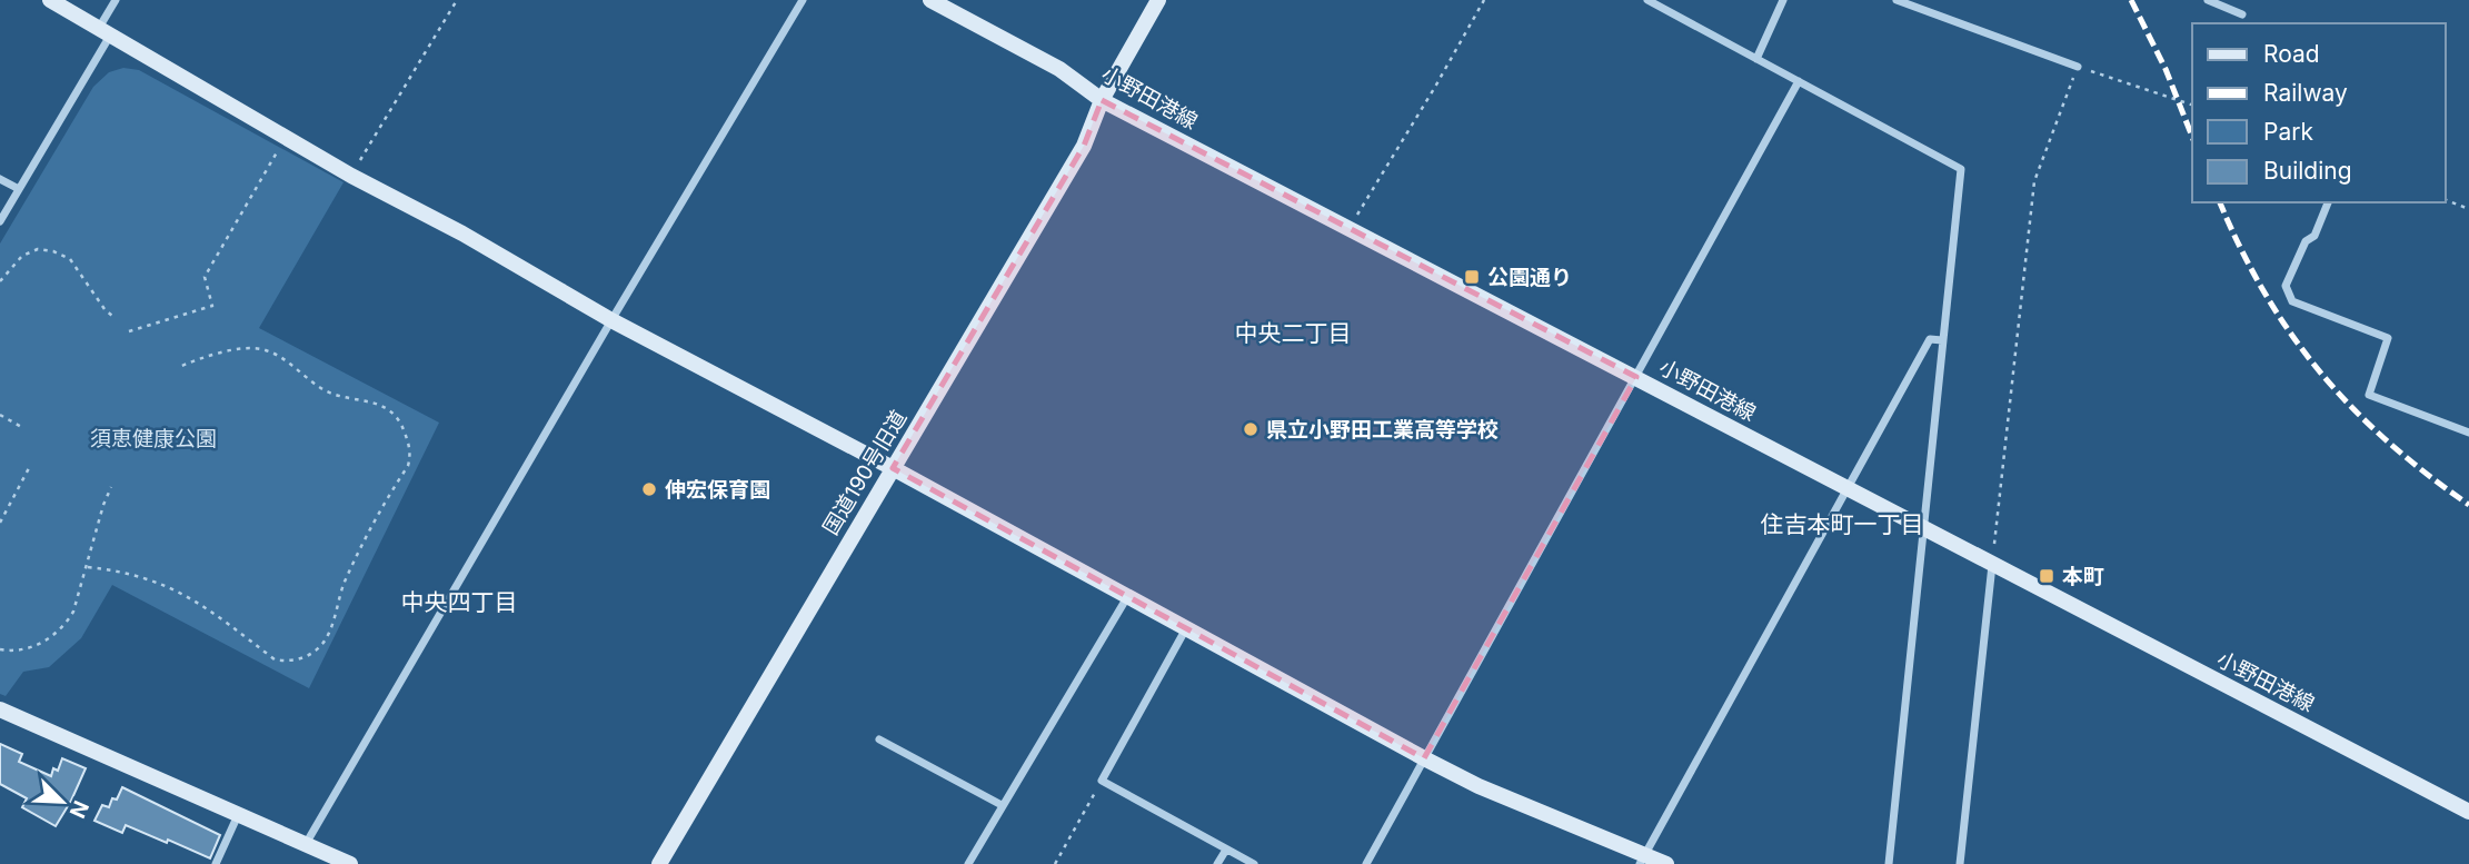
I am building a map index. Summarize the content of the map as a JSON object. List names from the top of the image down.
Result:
{
  "streets": {
    "street": ["小野田港線", "国道190号旧道"]
  },
  "crossings": [
    ["小野田港線", "国道190号旧道"]
  ],
  "districts": ["中央二丁目", "住吉本町一丁目", "中央四丁目"],
  "parks": ["須恵健康公園"],
  "places": {
    "transit": ["公園通り", "本町"],
    "other": ["県立小野田工業高等学校", "伸宏保育園"]
  },
  "legend": [
    "Road",
    "Railway",
    "Park",
    "Building"
  ],
  "north": "bottom right"
}
